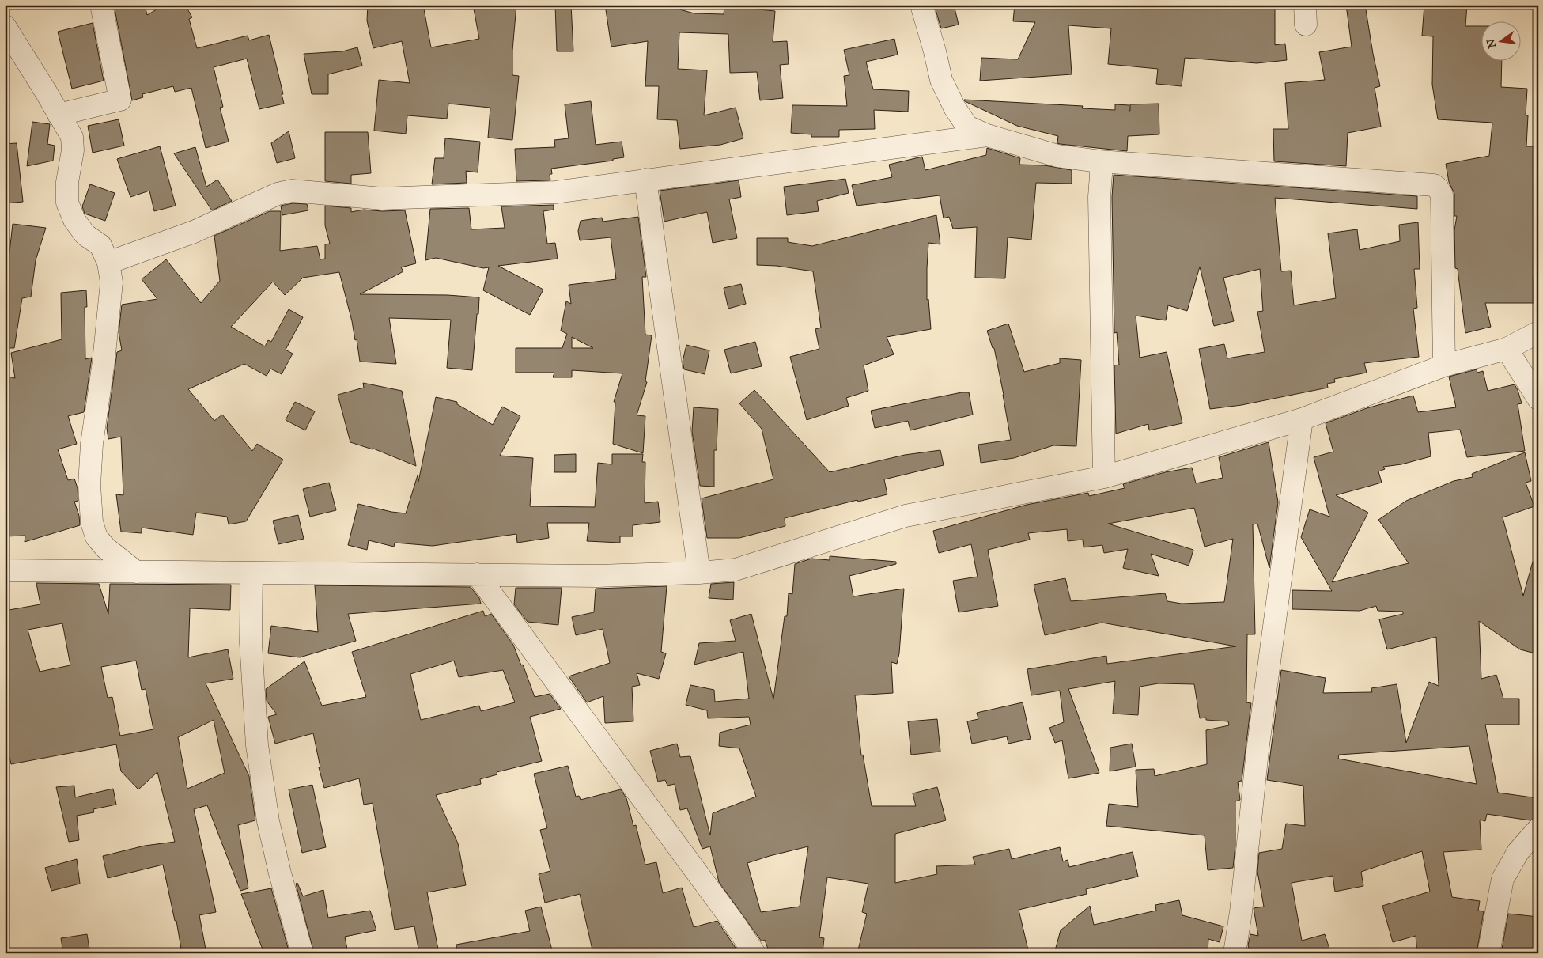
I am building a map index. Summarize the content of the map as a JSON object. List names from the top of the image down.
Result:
{
  "north": "left"
}
